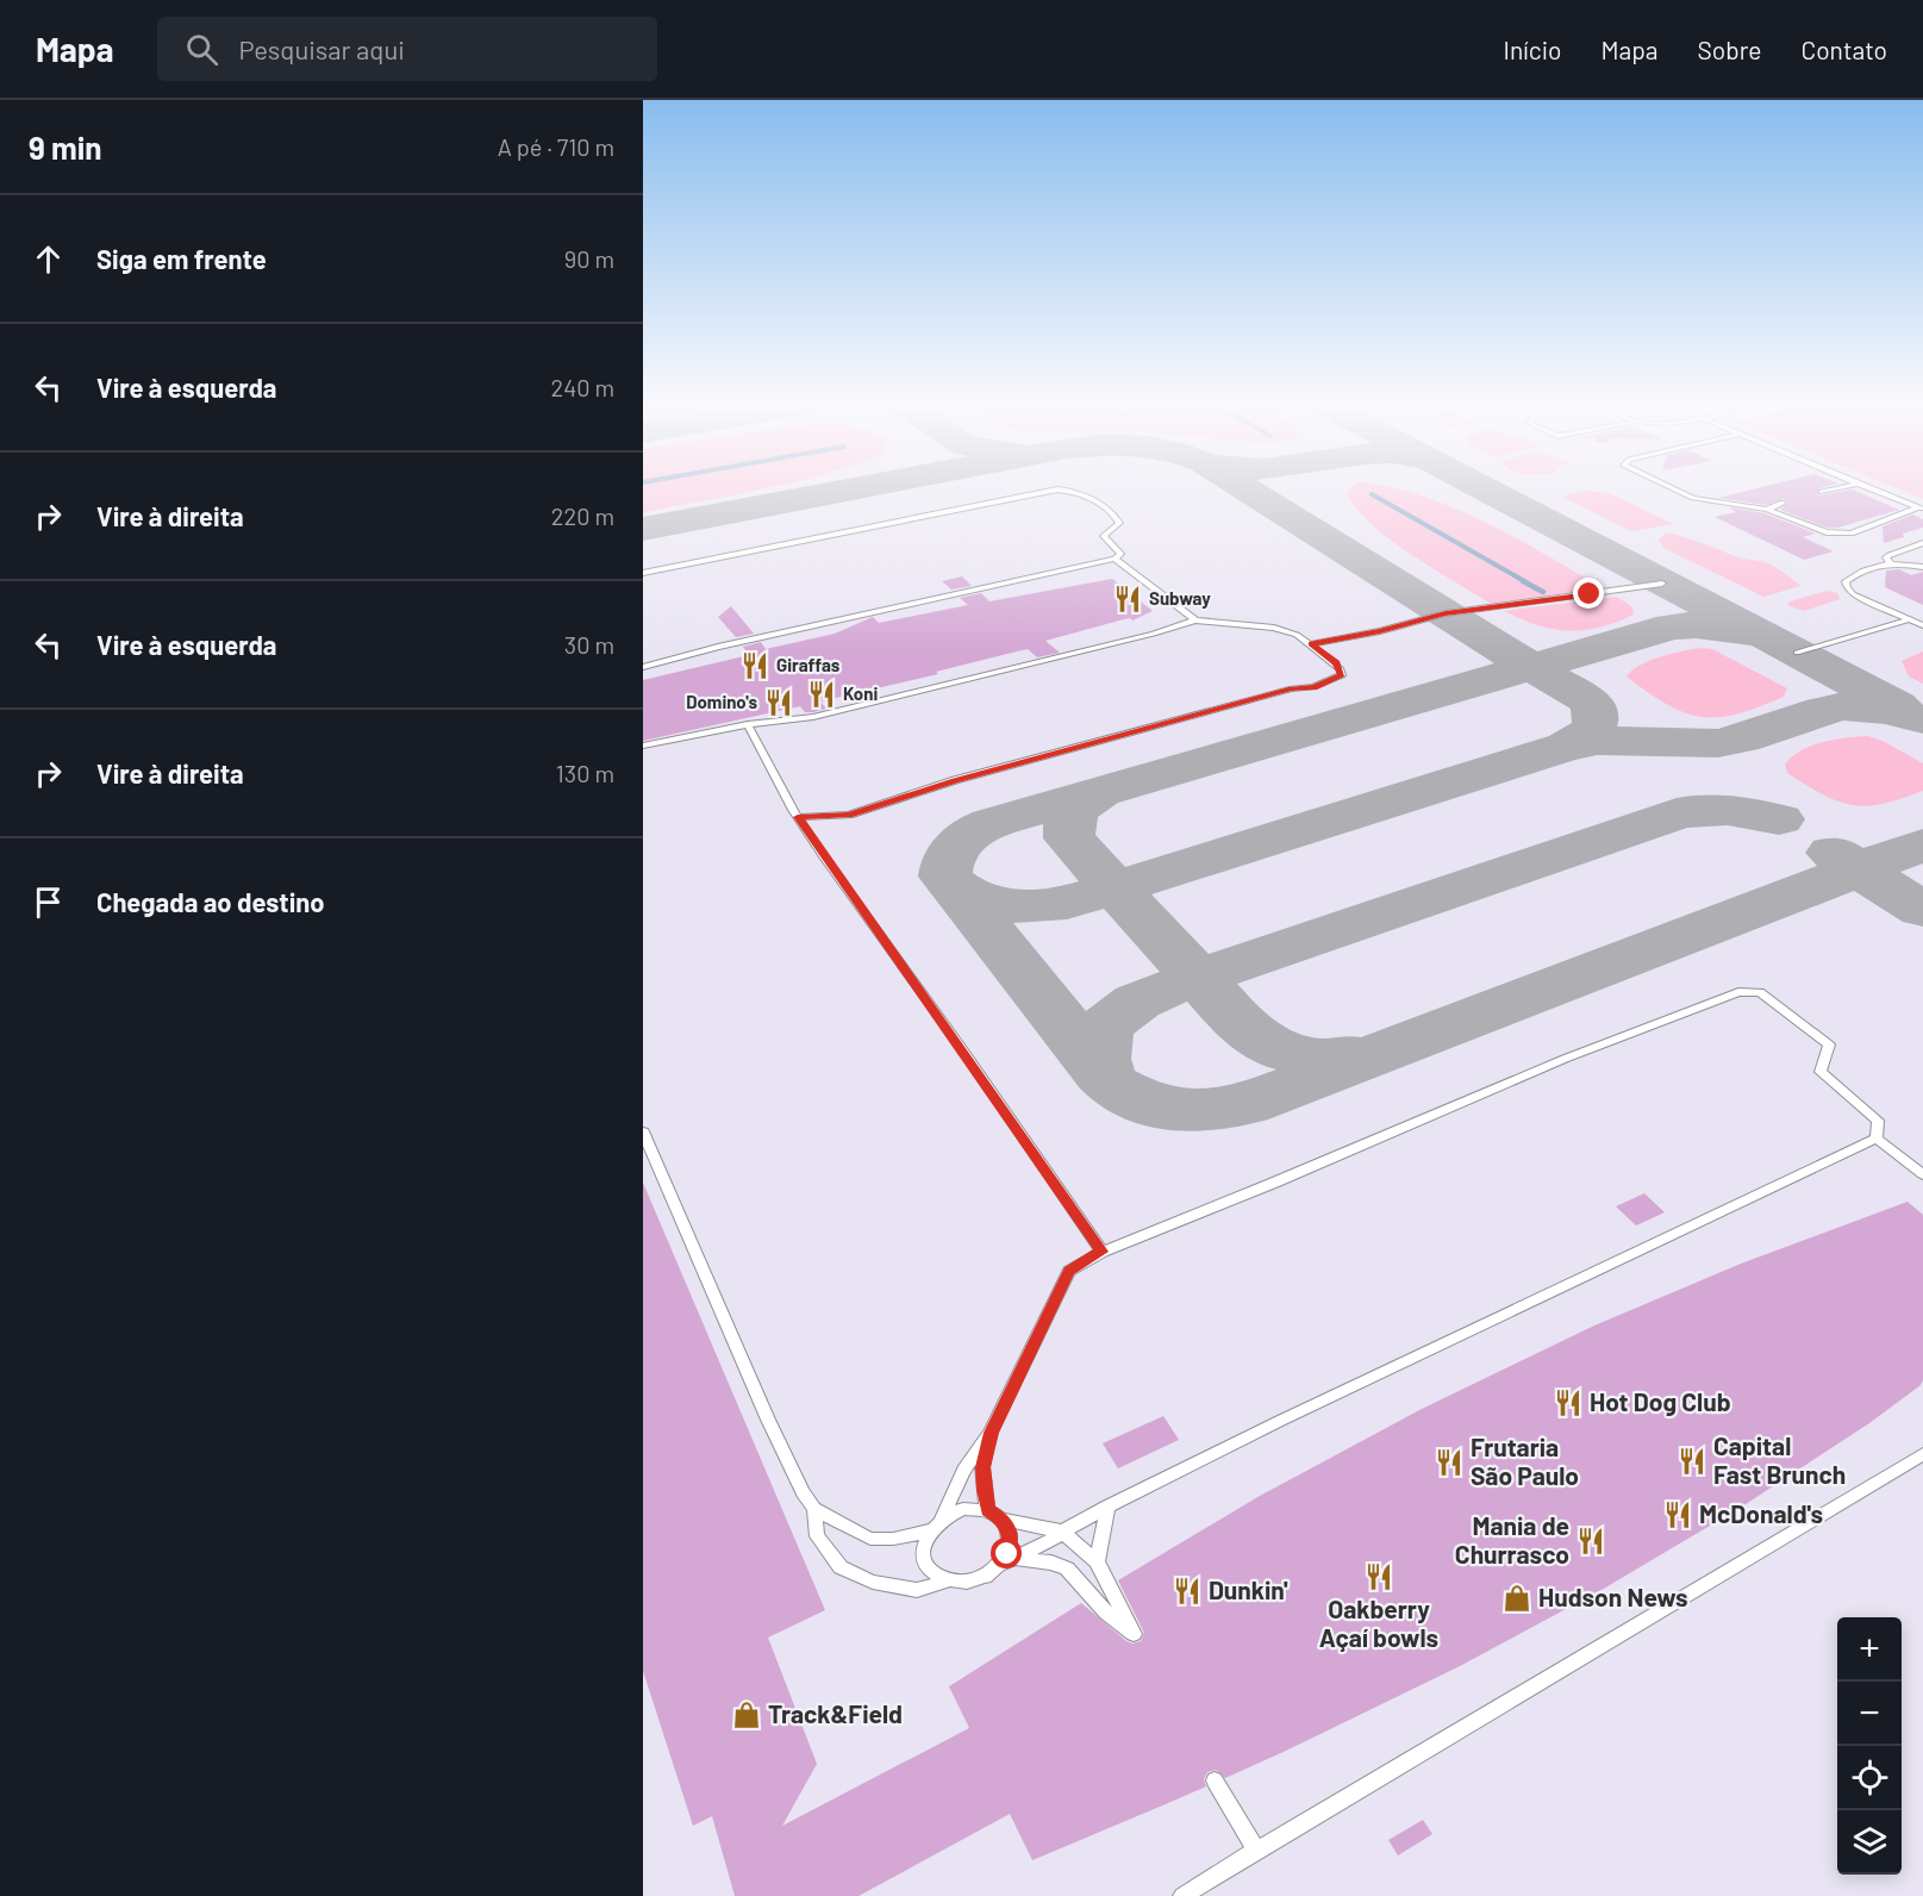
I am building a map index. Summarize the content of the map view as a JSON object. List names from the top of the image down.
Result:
{
  "places": {
    "restaurant": [
      "Subway",
      "Giraffas",
      "Koni",
      "Domino's",
      "Hot Dog Club",
      "Capital Fast Brunch",
      "Frutaria São Paulo",
      "McDonald's",
      "Mania de Churrasco",
      "Oakberry Açaí bowls",
      "Dunkin'"
    ],
    "shop": ["Hudson News", "Track&Field"]
  },
  "page": {
    "header": "Mapa",
    "search": "Pesquisar aqui",
    "nav": [
      "Início",
      "Mapa",
      "Sobre",
      "Contato"
    ],
    "heading": ["9 min", "A pé · 710 m"],
    "list": [
      ["Siga em frente", "90 m"],
      ["Vire à esquerda", "240 m"],
      ["Vire à direita", "220 m"],
      ["Vire à esquerda", "30 m"],
      ["Vire à direita", "130 m"],
      "Chegada ao destino"
    ],
    "map_buttons": ["+", "−"]
  }
}
